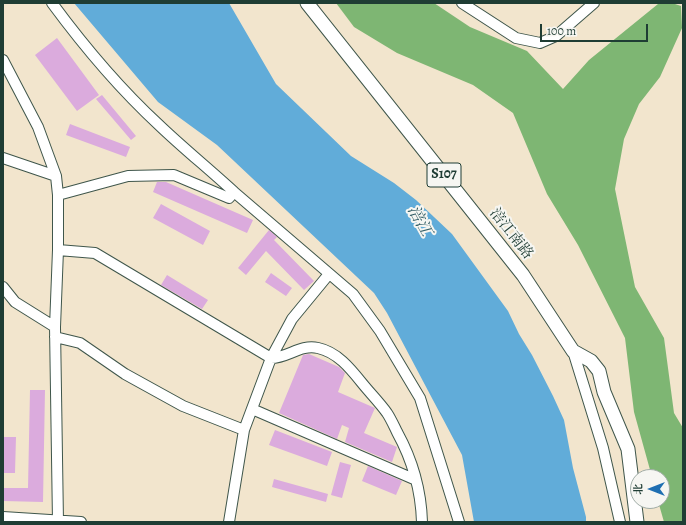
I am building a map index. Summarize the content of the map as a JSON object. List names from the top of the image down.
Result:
{
  "streets": {
    "main road": ["S107", "涪江南路"]
  },
  "crossings": [
    ["S107", "涪江南路"]
  ],
  "water": ["涪江"],
  "scale_bar": "100 m",
  "north": "left"
}
